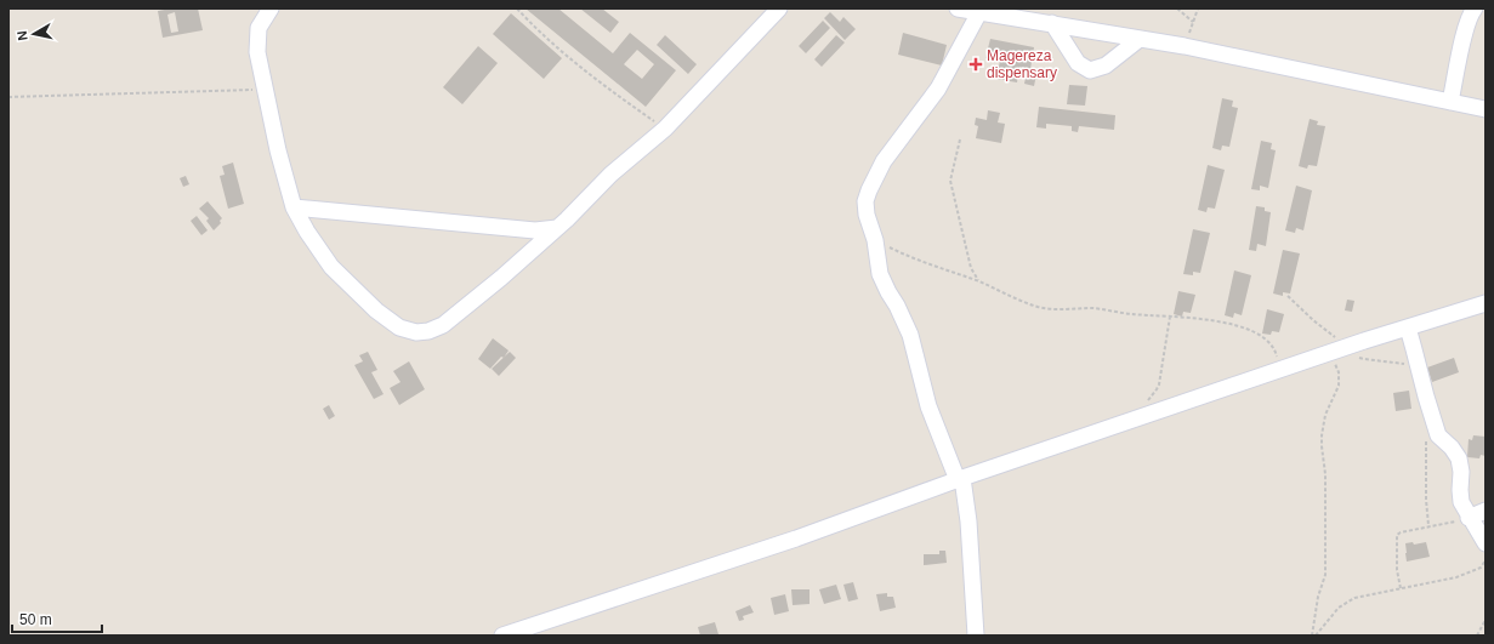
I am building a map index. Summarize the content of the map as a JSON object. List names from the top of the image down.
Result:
{
  "places": {
    "health": ["Magereza dispensary"]
  },
  "scale_bar": "50 m",
  "north": "left"
}
